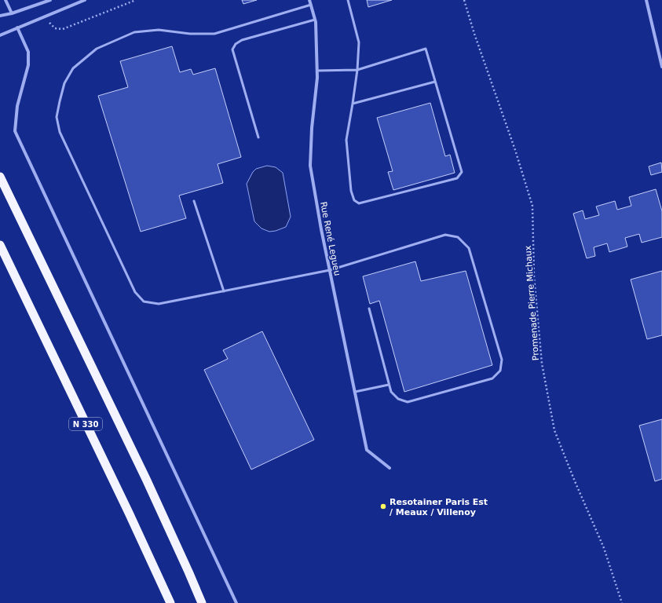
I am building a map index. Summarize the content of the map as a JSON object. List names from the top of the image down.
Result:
{
  "streets": {
    "highway": ["N 330"],
    "street": ["Rue René Legueu"],
    "path": ["Promenade Pierre Michaux"]
  },
  "places": ["Resotainer Paris Est / Meaux / Villenoy"]
}
